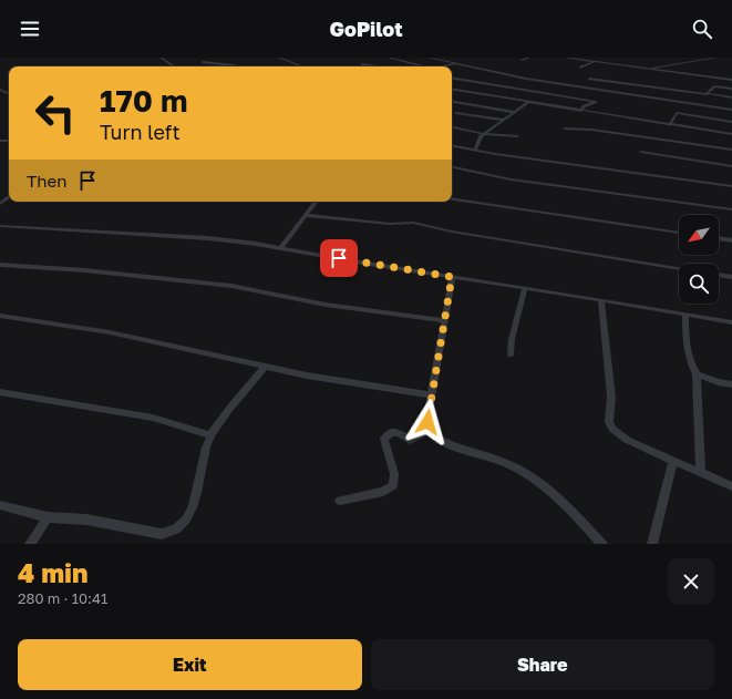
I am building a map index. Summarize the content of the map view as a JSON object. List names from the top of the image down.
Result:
{
  "north": "bottom left",
  "page": {
    "header": "GoPilot",
    "turn": ["170 m", "Turn left"],
    "then": "Then",
    "heading": ["4 min", "280 m · 10:41"],
    "buttons": ["Exit", "Share"]
  }
}
